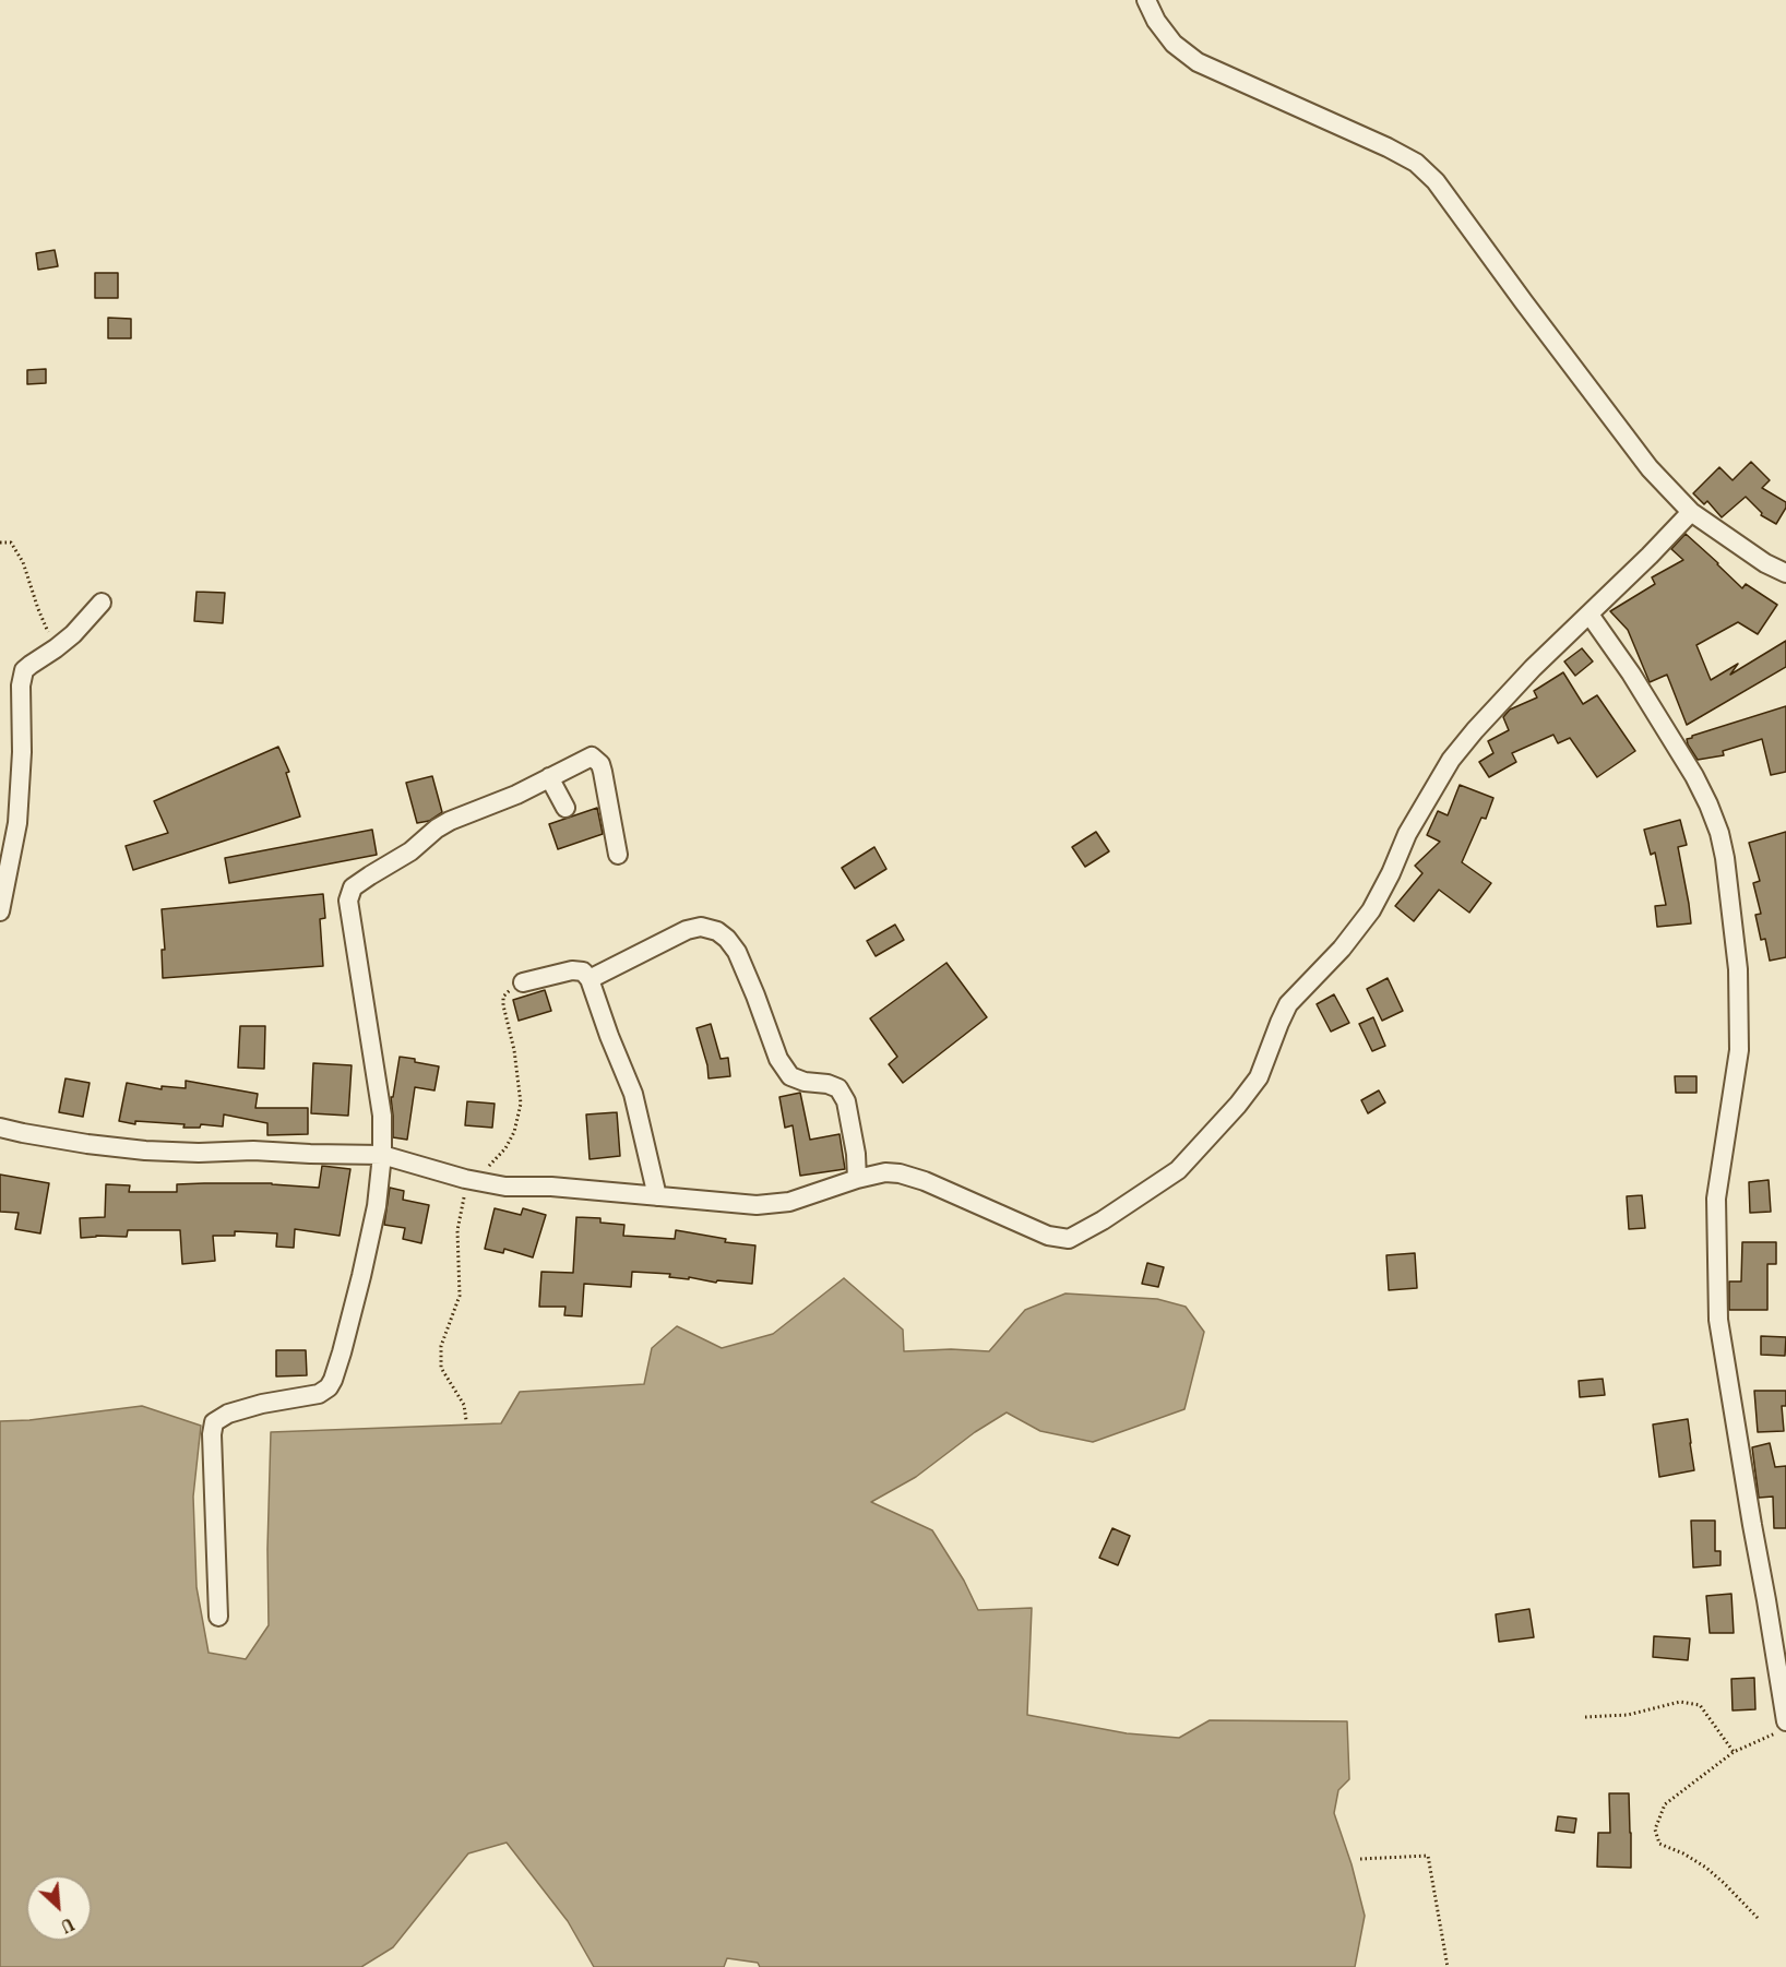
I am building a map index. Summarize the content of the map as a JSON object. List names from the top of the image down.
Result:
{
  "north": "bottom right"
}
